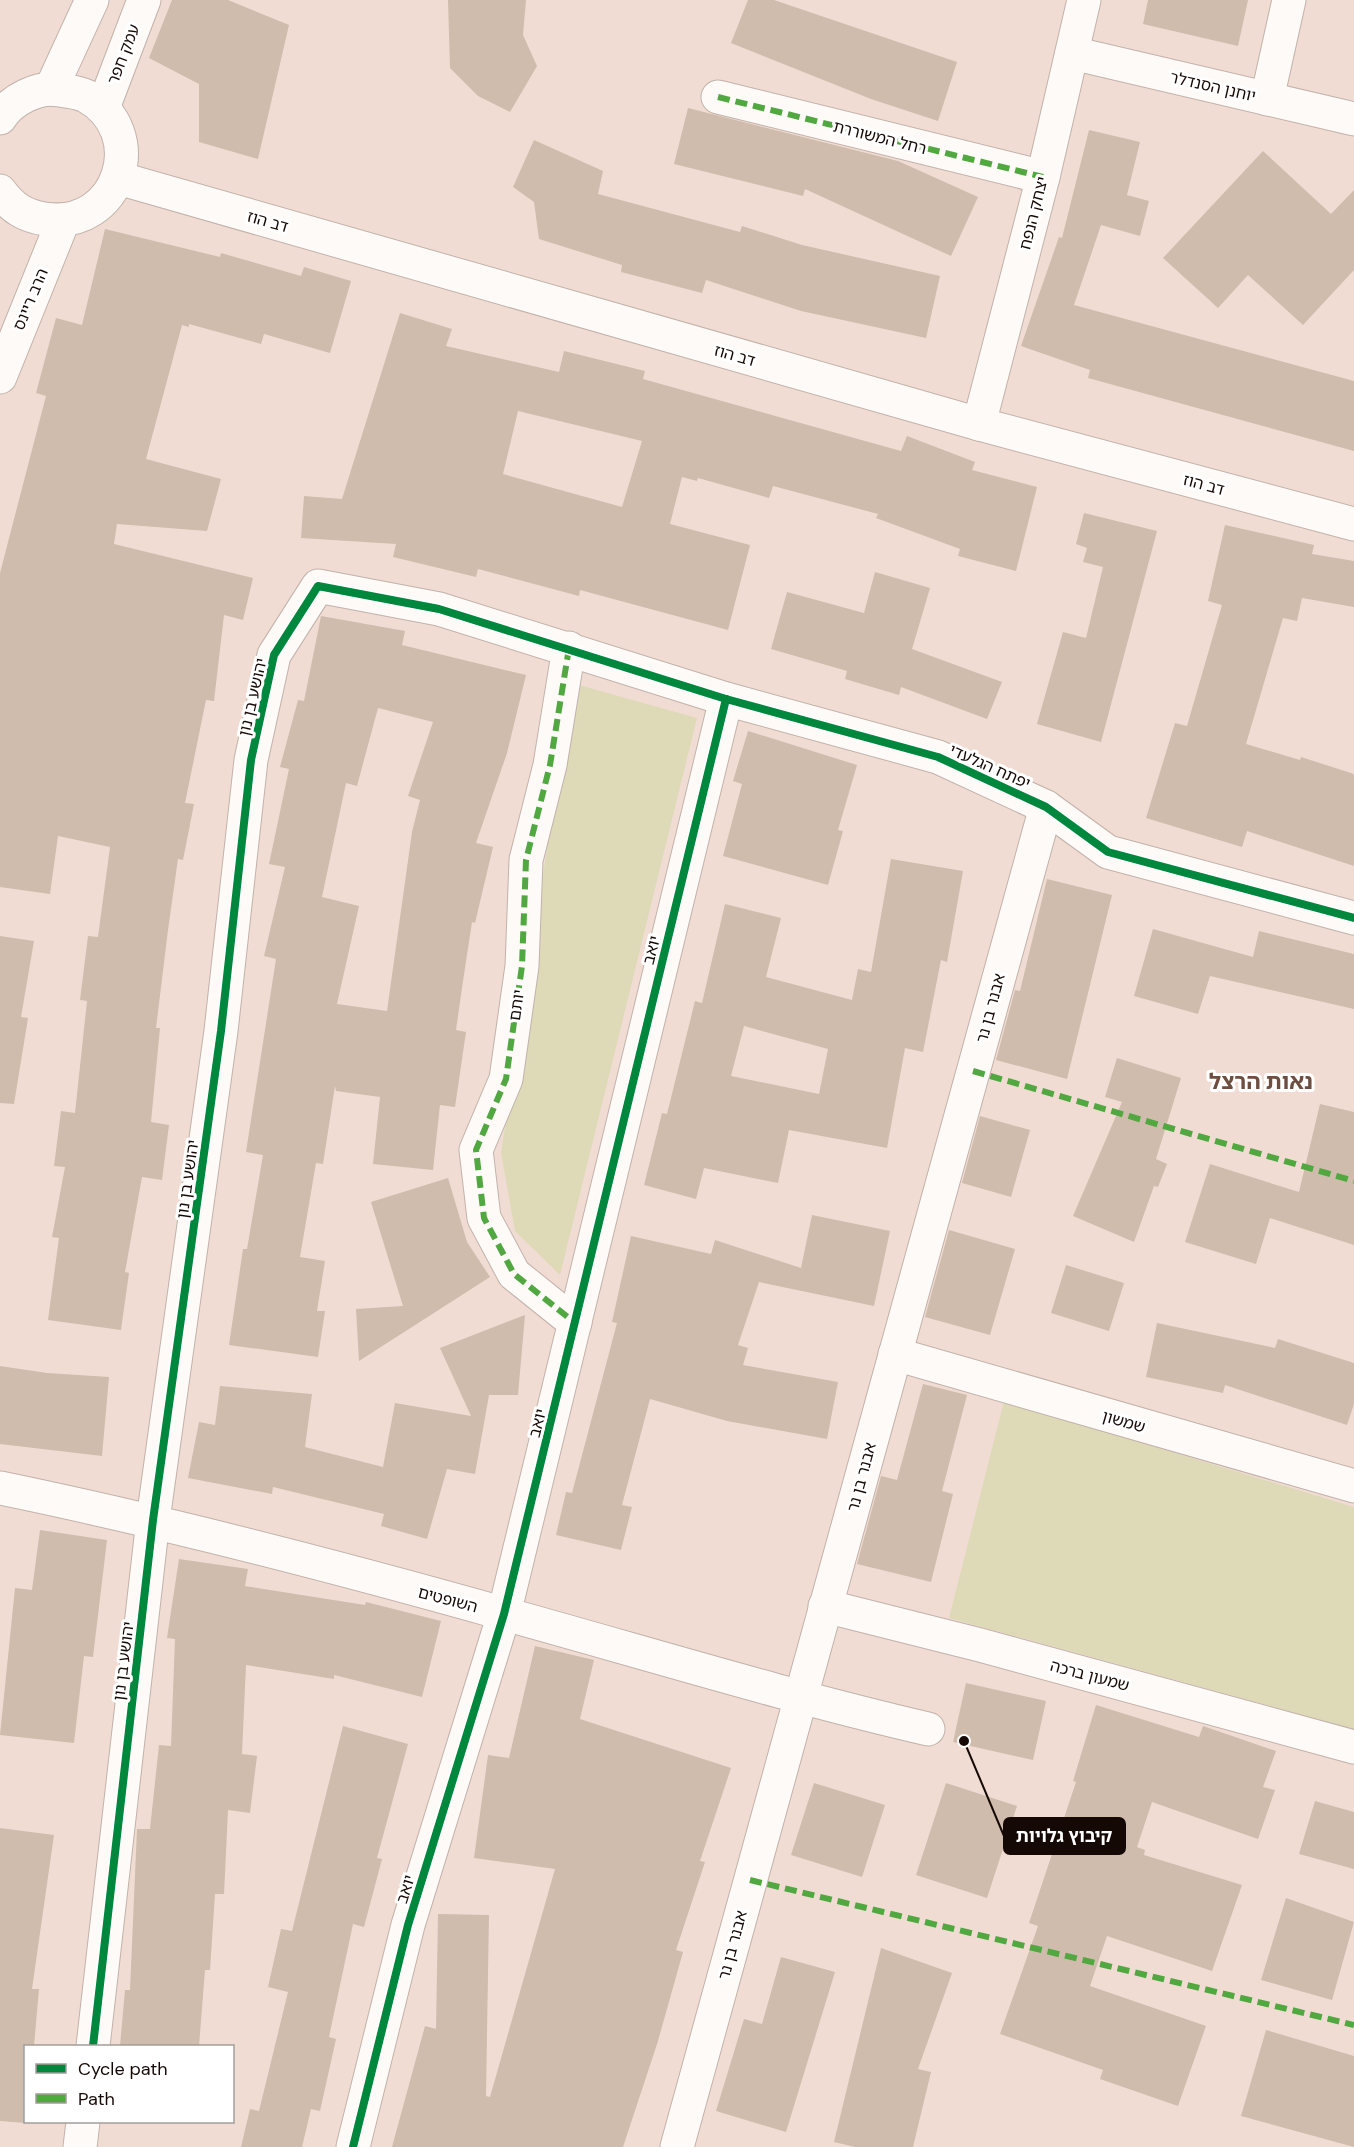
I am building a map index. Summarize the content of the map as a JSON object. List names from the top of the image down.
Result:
{
  "streets": {
    "street": [
      "עמק חפר",
      "יוחנן הסנדלר",
      "רחל המשוררת",
      "יצחק הנפח",
      "דב הוז",
      "הרב ריינס",
      "יהושע בן נון",
      "יפתח הגלעדי",
      "יואב",
      "יותם",
      "אבנר בן נר",
      "שמשון",
      "השופטים",
      "שמעון ברכה"
    ]
  },
  "crossings": [
    ["יוחנן הסנדלר", "יצחק הנפח"],
    ["רחל המשוררת", "יצחק הנפח"],
    ["יצחק הנפח", "דב הוז"],
    ["יהושע בן נון", "יפתח הגלעדי"],
    ["יהושע בן נון", "יותם"],
    ["יהושע בן נון", "השופטים"],
    ["יפתח הגלעדי", "יואב"],
    ["יפתח הגלעדי", "יותם"],
    ["יפתח הגלעדי", "אבנר בן נר"],
    ["יואב", "יותם"],
    ["יואב", "השופטים"],
    ["אבנר בן נר", "שמשון"],
    ["אבנר בן נר", "השופטים"],
    ["אבנר בן נר", "שמעון ברכה"]
  ],
  "districts": ["נאות הרצל"],
  "places": ["קיבוץ גלויות"],
  "legend": ["Cycle path", "Path"]
}
